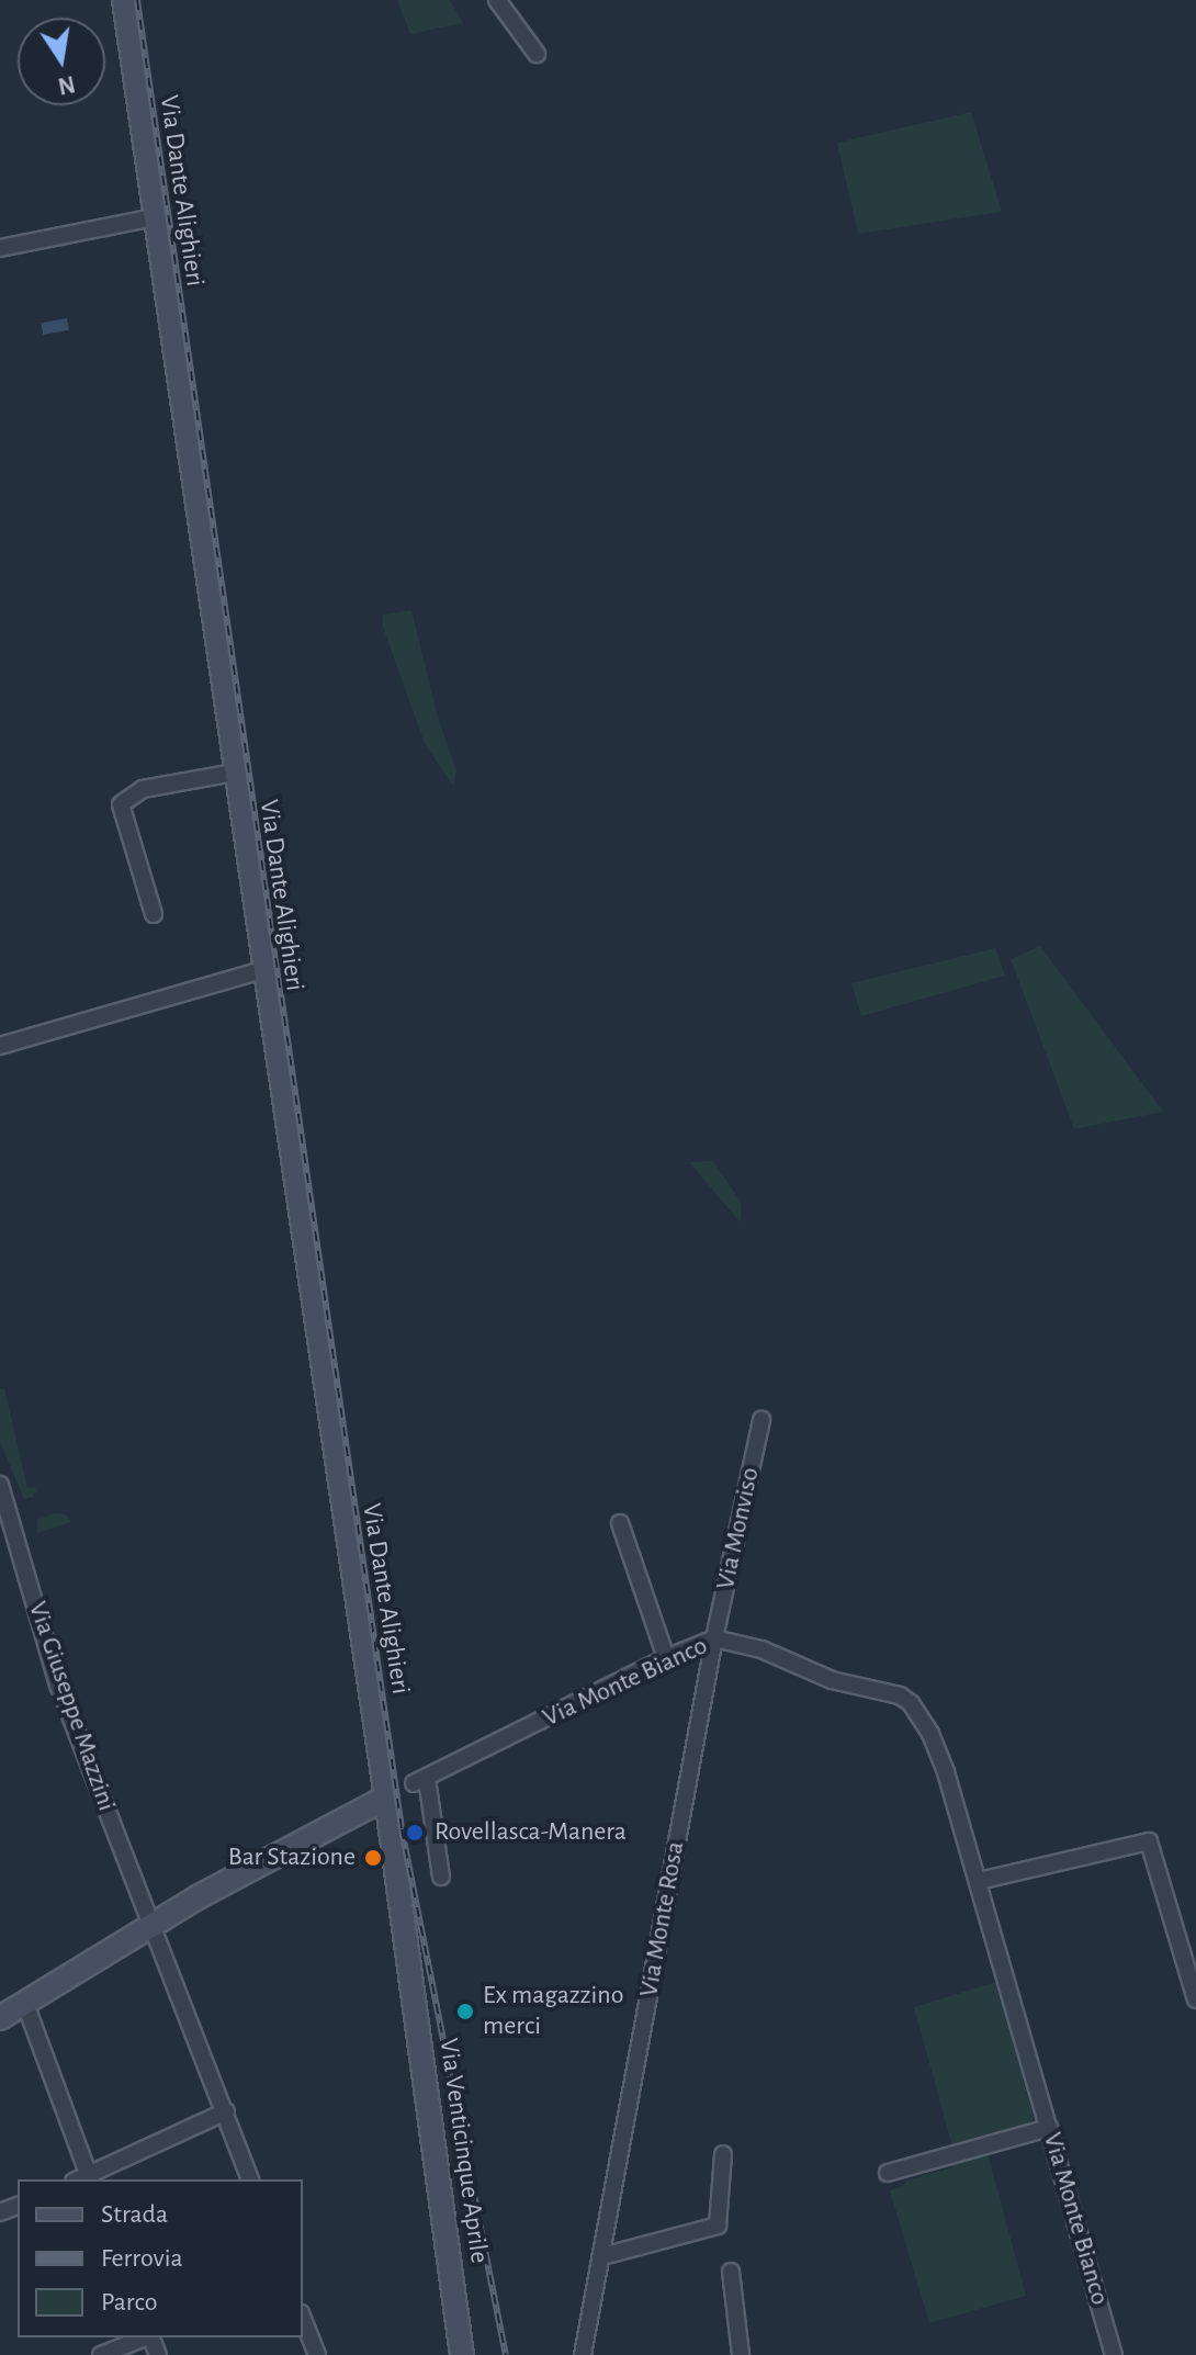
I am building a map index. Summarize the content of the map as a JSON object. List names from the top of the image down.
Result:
{
  "streets": {
    "street": [
      "Via Dante Alighieri",
      "Via Monviso",
      "Via Monte Bianco",
      "Via Giuseppe Mazzini",
      "Via Monte Rosa",
      "Via Venticinque Aprile"
    ]
  },
  "crossings": [
    ["Via Dante Alighieri", "Via Venticinque Aprile"],
    ["Via Monviso", "Via Monte Bianco"],
    ["Via Monviso", "Via Monte Rosa"],
    ["Via Monte Bianco", "Via Monte Rosa"]
  ],
  "places": ["Rovellasca-Manera", "Bar Stazione", "Ex magazzino merci"],
  "legend": ["Strada", "Ferrovia", "Parco"],
  "north": "bottom"
}
